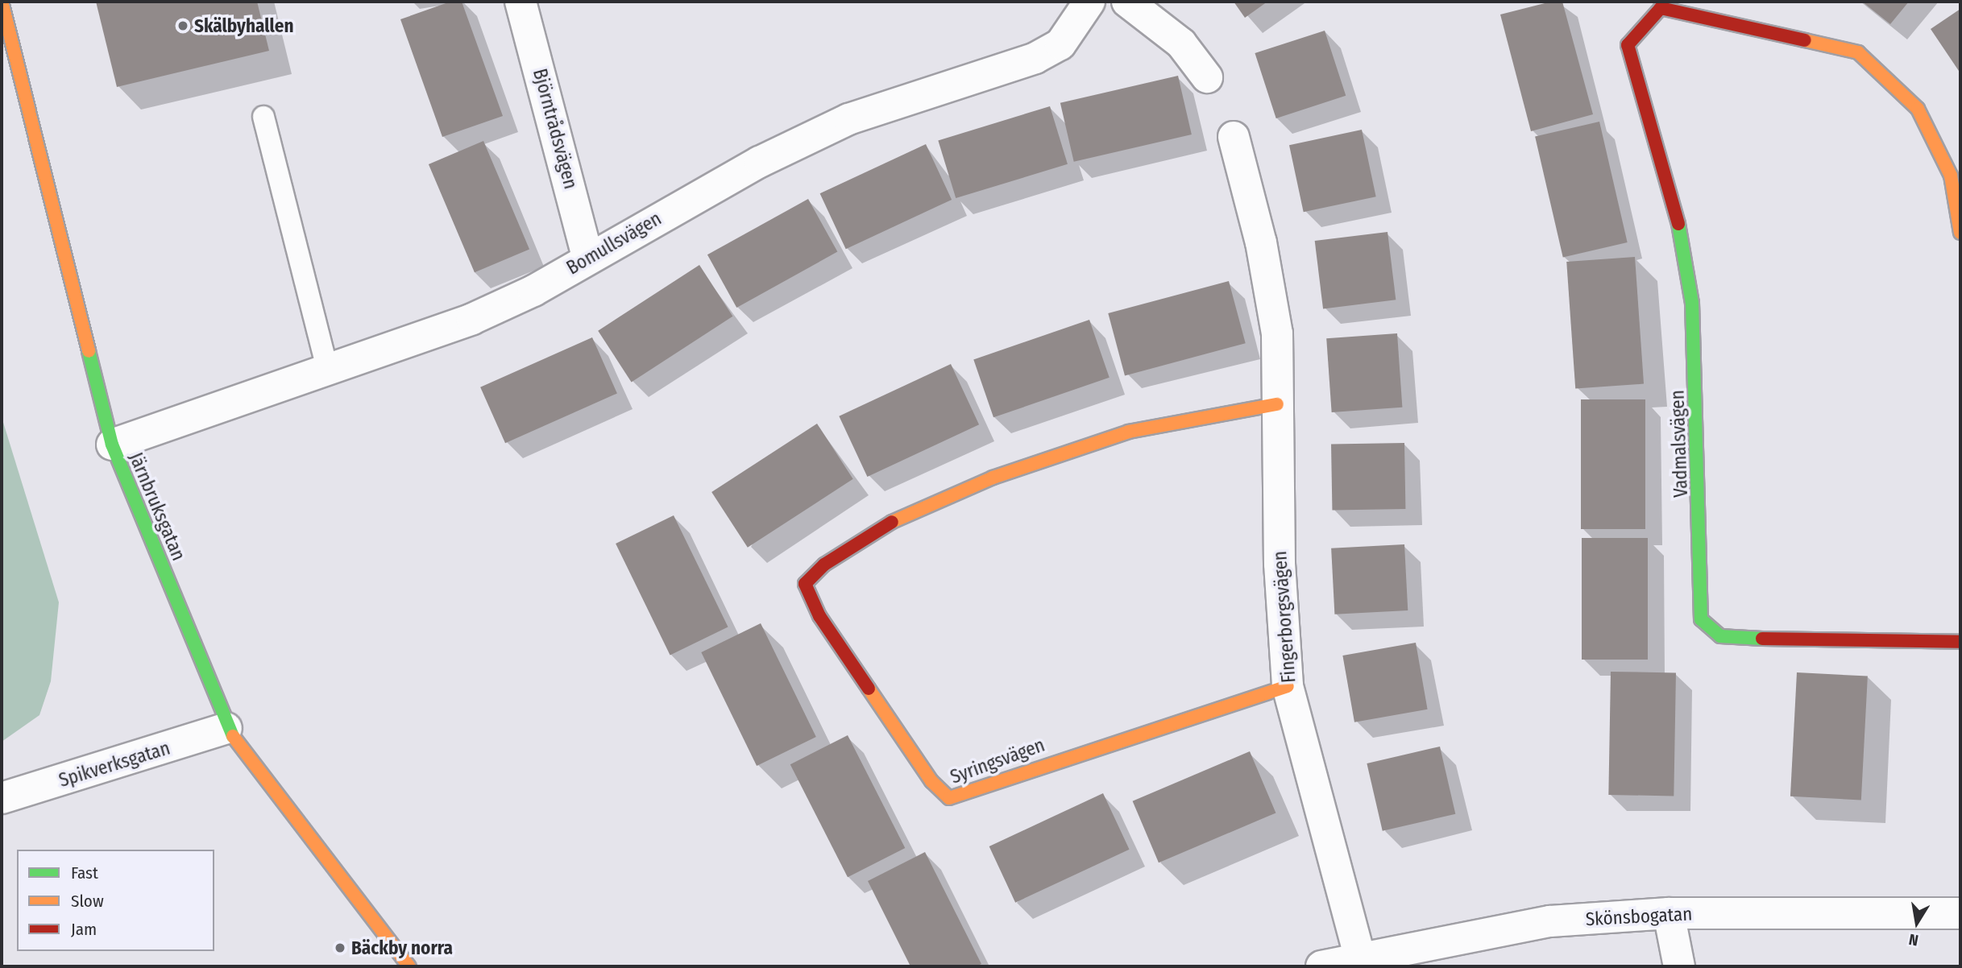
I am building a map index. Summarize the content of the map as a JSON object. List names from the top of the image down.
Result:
{
  "streets": {
    "street": [
      "Björntrådsvägen",
      "Bomullsvägen",
      "Vadmalsvägen",
      "Järnbruksgatan",
      "Fingerborgsvägen",
      "Syringsvägen",
      "Spikverksgatan",
      "Skönsbogatan"
    ]
  },
  "crossings": [
    ["Björntrådsvägen", "Bomullsvägen"],
    ["Bomullsvägen", "Järnbruksgatan"],
    ["Järnbruksgatan", "Spikverksgatan"],
    ["Fingerborgsvägen", "Syringsvägen"],
    ["Fingerborgsvägen", "Skönsbogatan"]
  ],
  "places": ["Skälbyhallen", "Bäckby norra"],
  "legend": ["Fast", "Slow", "Jam"],
  "north": "bottom"
}
